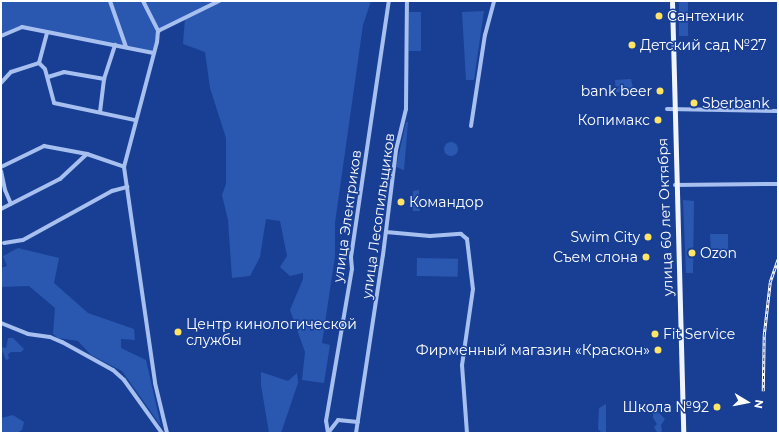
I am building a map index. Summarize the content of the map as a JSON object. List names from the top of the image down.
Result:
{
  "streets": {
    "main road": ["улица 60 лет Октября"],
    "street": ["улица Электриков", "улица Лесопильщиков"]
  },
  "places": [
    "Сантехник",
    "Детский сад №27",
    "bank beer",
    "Sberbank",
    "Копимакс",
    "Командор",
    "Swim City",
    "Ozon",
    "Съем слона",
    "Центр кинологической службы",
    "Fit Service",
    "Фирменный магазин «Краскон»",
    "Школа №92"
  ],
  "north": "right"
}
